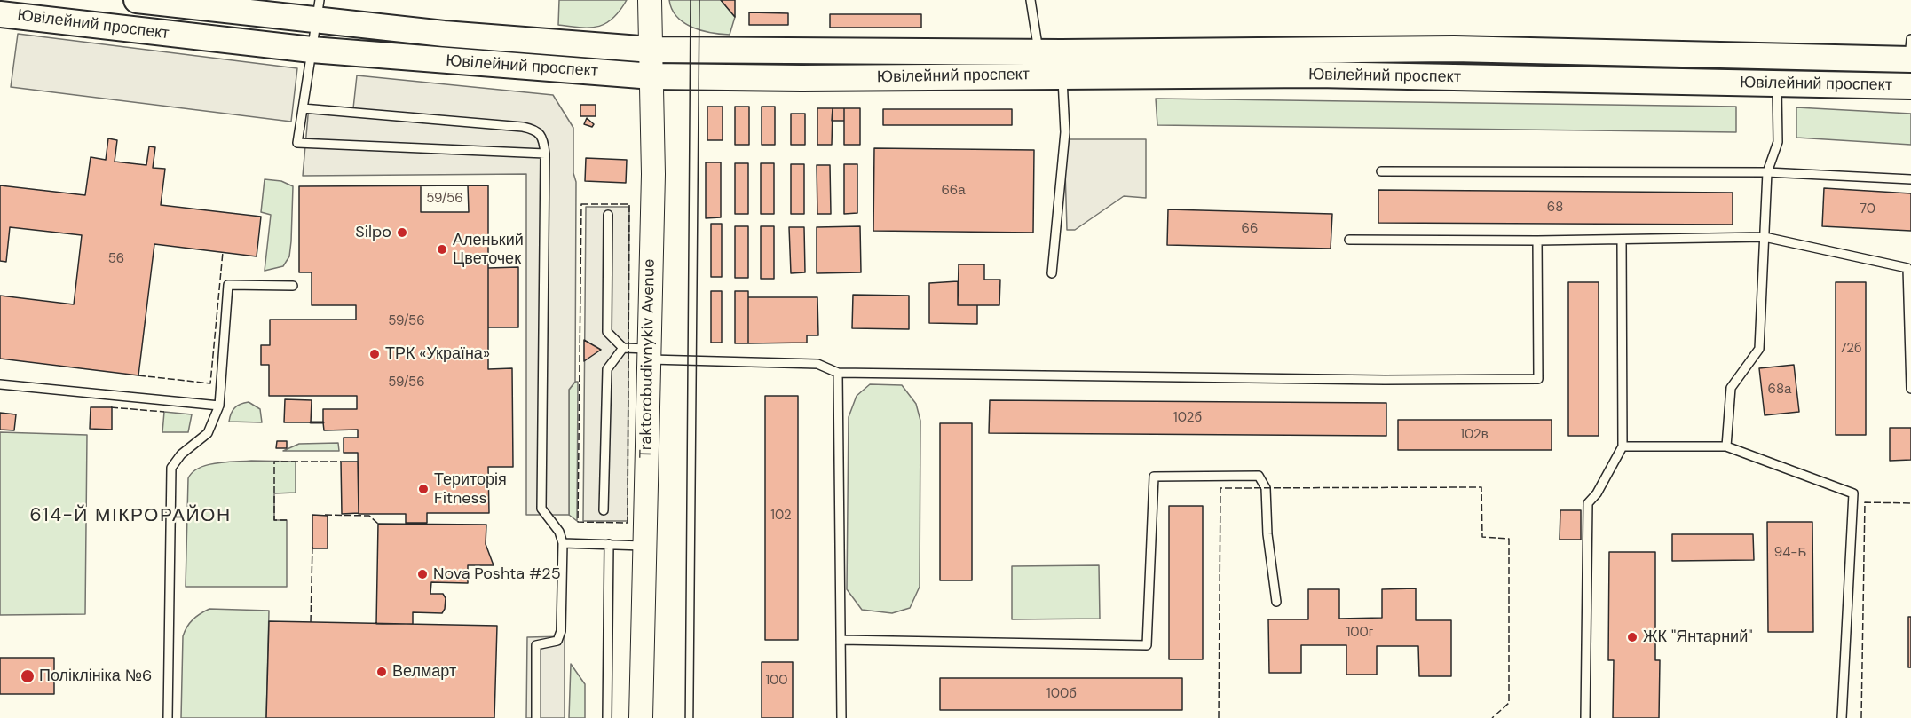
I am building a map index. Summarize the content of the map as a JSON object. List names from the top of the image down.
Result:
{
  "streets": {
    "main road": ["Ювілейний проспект", "Traktorobudivnykiv Avenue"]
  },
  "crossings": [
    ["Ювілейний проспект", "Traktorobudivnykiv Avenue"]
  ],
  "districts": ["614-Й МІКРОРАЙОН"],
  "places": [
    "Silpo",
    "Аленький Цветочек",
    "ТРК «Україна»",
    "Територія Fitness",
    "Nova Poshta #25",
    "ЖК \"Янтарний\"",
    "Велмарт",
    "Поліклініка №6"
  ],
  "house_numbers": [
    "66а",
    "59/56",
    "68",
    "70",
    "66",
    "56",
    "59/56",
    "72б",
    "59/56",
    "68а",
    "102б",
    "102в",
    "102",
    "94-Б",
    "100г",
    "100",
    "100б"
  ]
}
